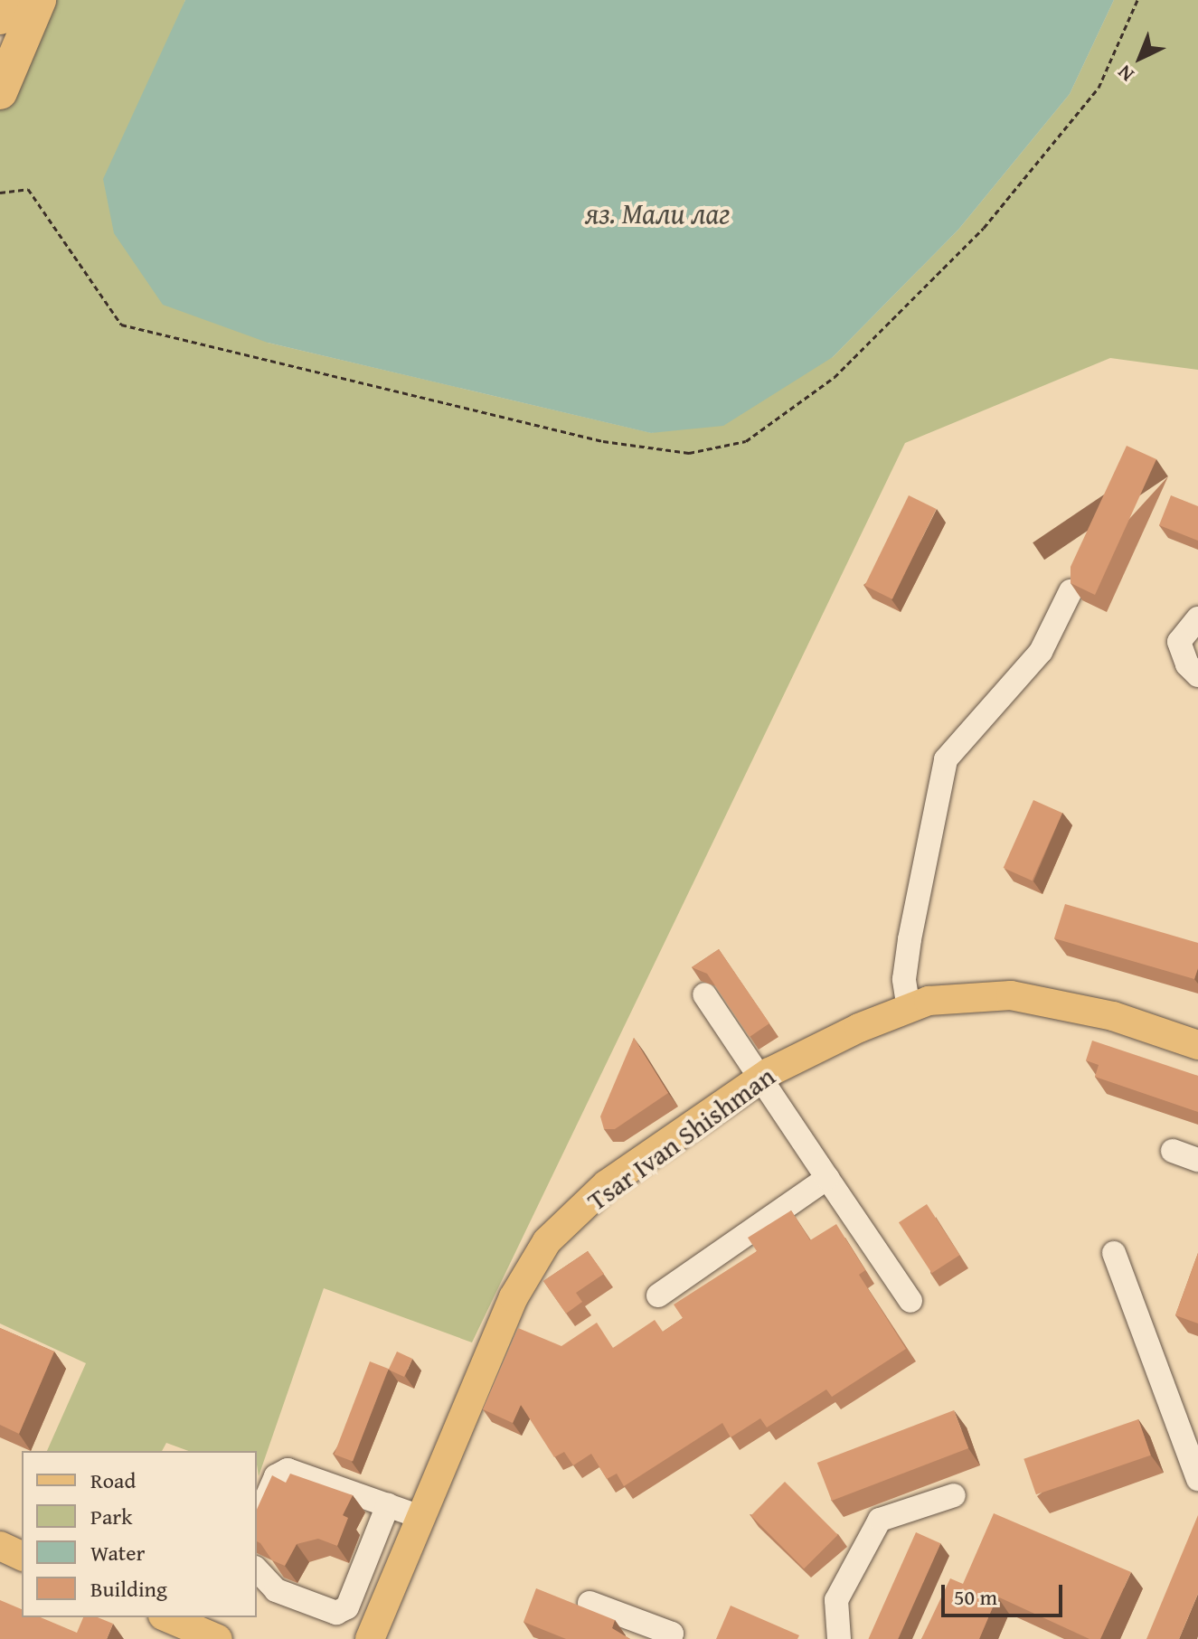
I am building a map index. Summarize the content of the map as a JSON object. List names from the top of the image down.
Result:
{
  "streets": {
    "main road": ["Tsar Ivan Shishman"]
  },
  "water": ["яз. Мали лаг"],
  "legend": [
    "Road",
    "Park",
    "Water",
    "Building"
  ],
  "scale_bar": "50 m",
  "north": "bottom left"
}
